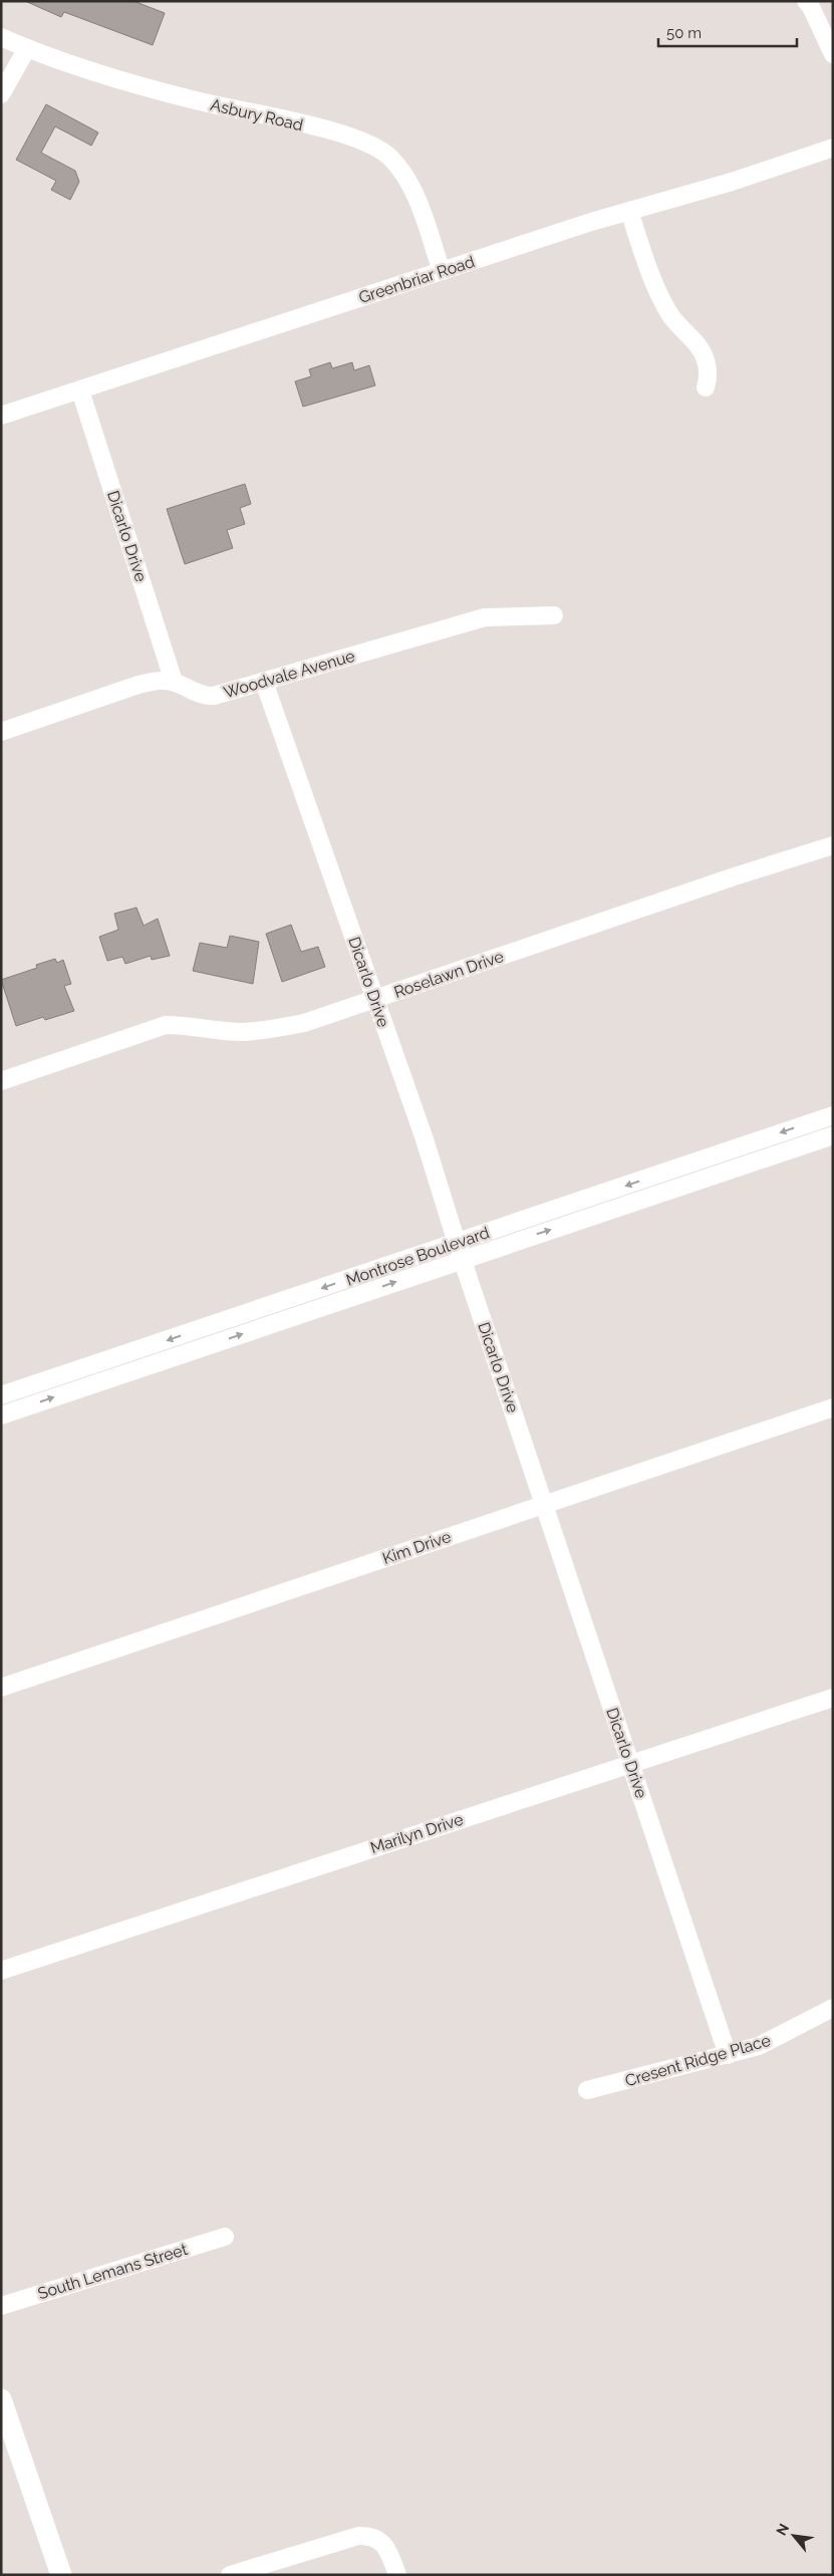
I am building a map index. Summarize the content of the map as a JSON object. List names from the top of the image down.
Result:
{
  "streets": {
    "street": [
      "Asbury Road",
      "Greenbriar Road",
      "Dicarlo Drive",
      "Woodvale Avenue",
      "Roselawn Drive",
      "Montrose Boulevard",
      "Kim Drive",
      "Marilyn Drive",
      "Cresent Ridge Place",
      "South Lemans Street"
    ]
  },
  "crossings": [
    ["Asbury Road", "Greenbriar Road"],
    ["Greenbriar Road", "Dicarlo Drive"],
    ["Dicarlo Drive", "Woodvale Avenue"],
    ["Dicarlo Drive", "Roselawn Drive"],
    ["Dicarlo Drive", "Montrose Boulevard"],
    ["Dicarlo Drive", "Kim Drive"],
    ["Dicarlo Drive", "Marilyn Drive"],
    ["Dicarlo Drive", "Cresent Ridge Place"]
  ],
  "scale_bar": "50 m",
  "north": "top left"
}
